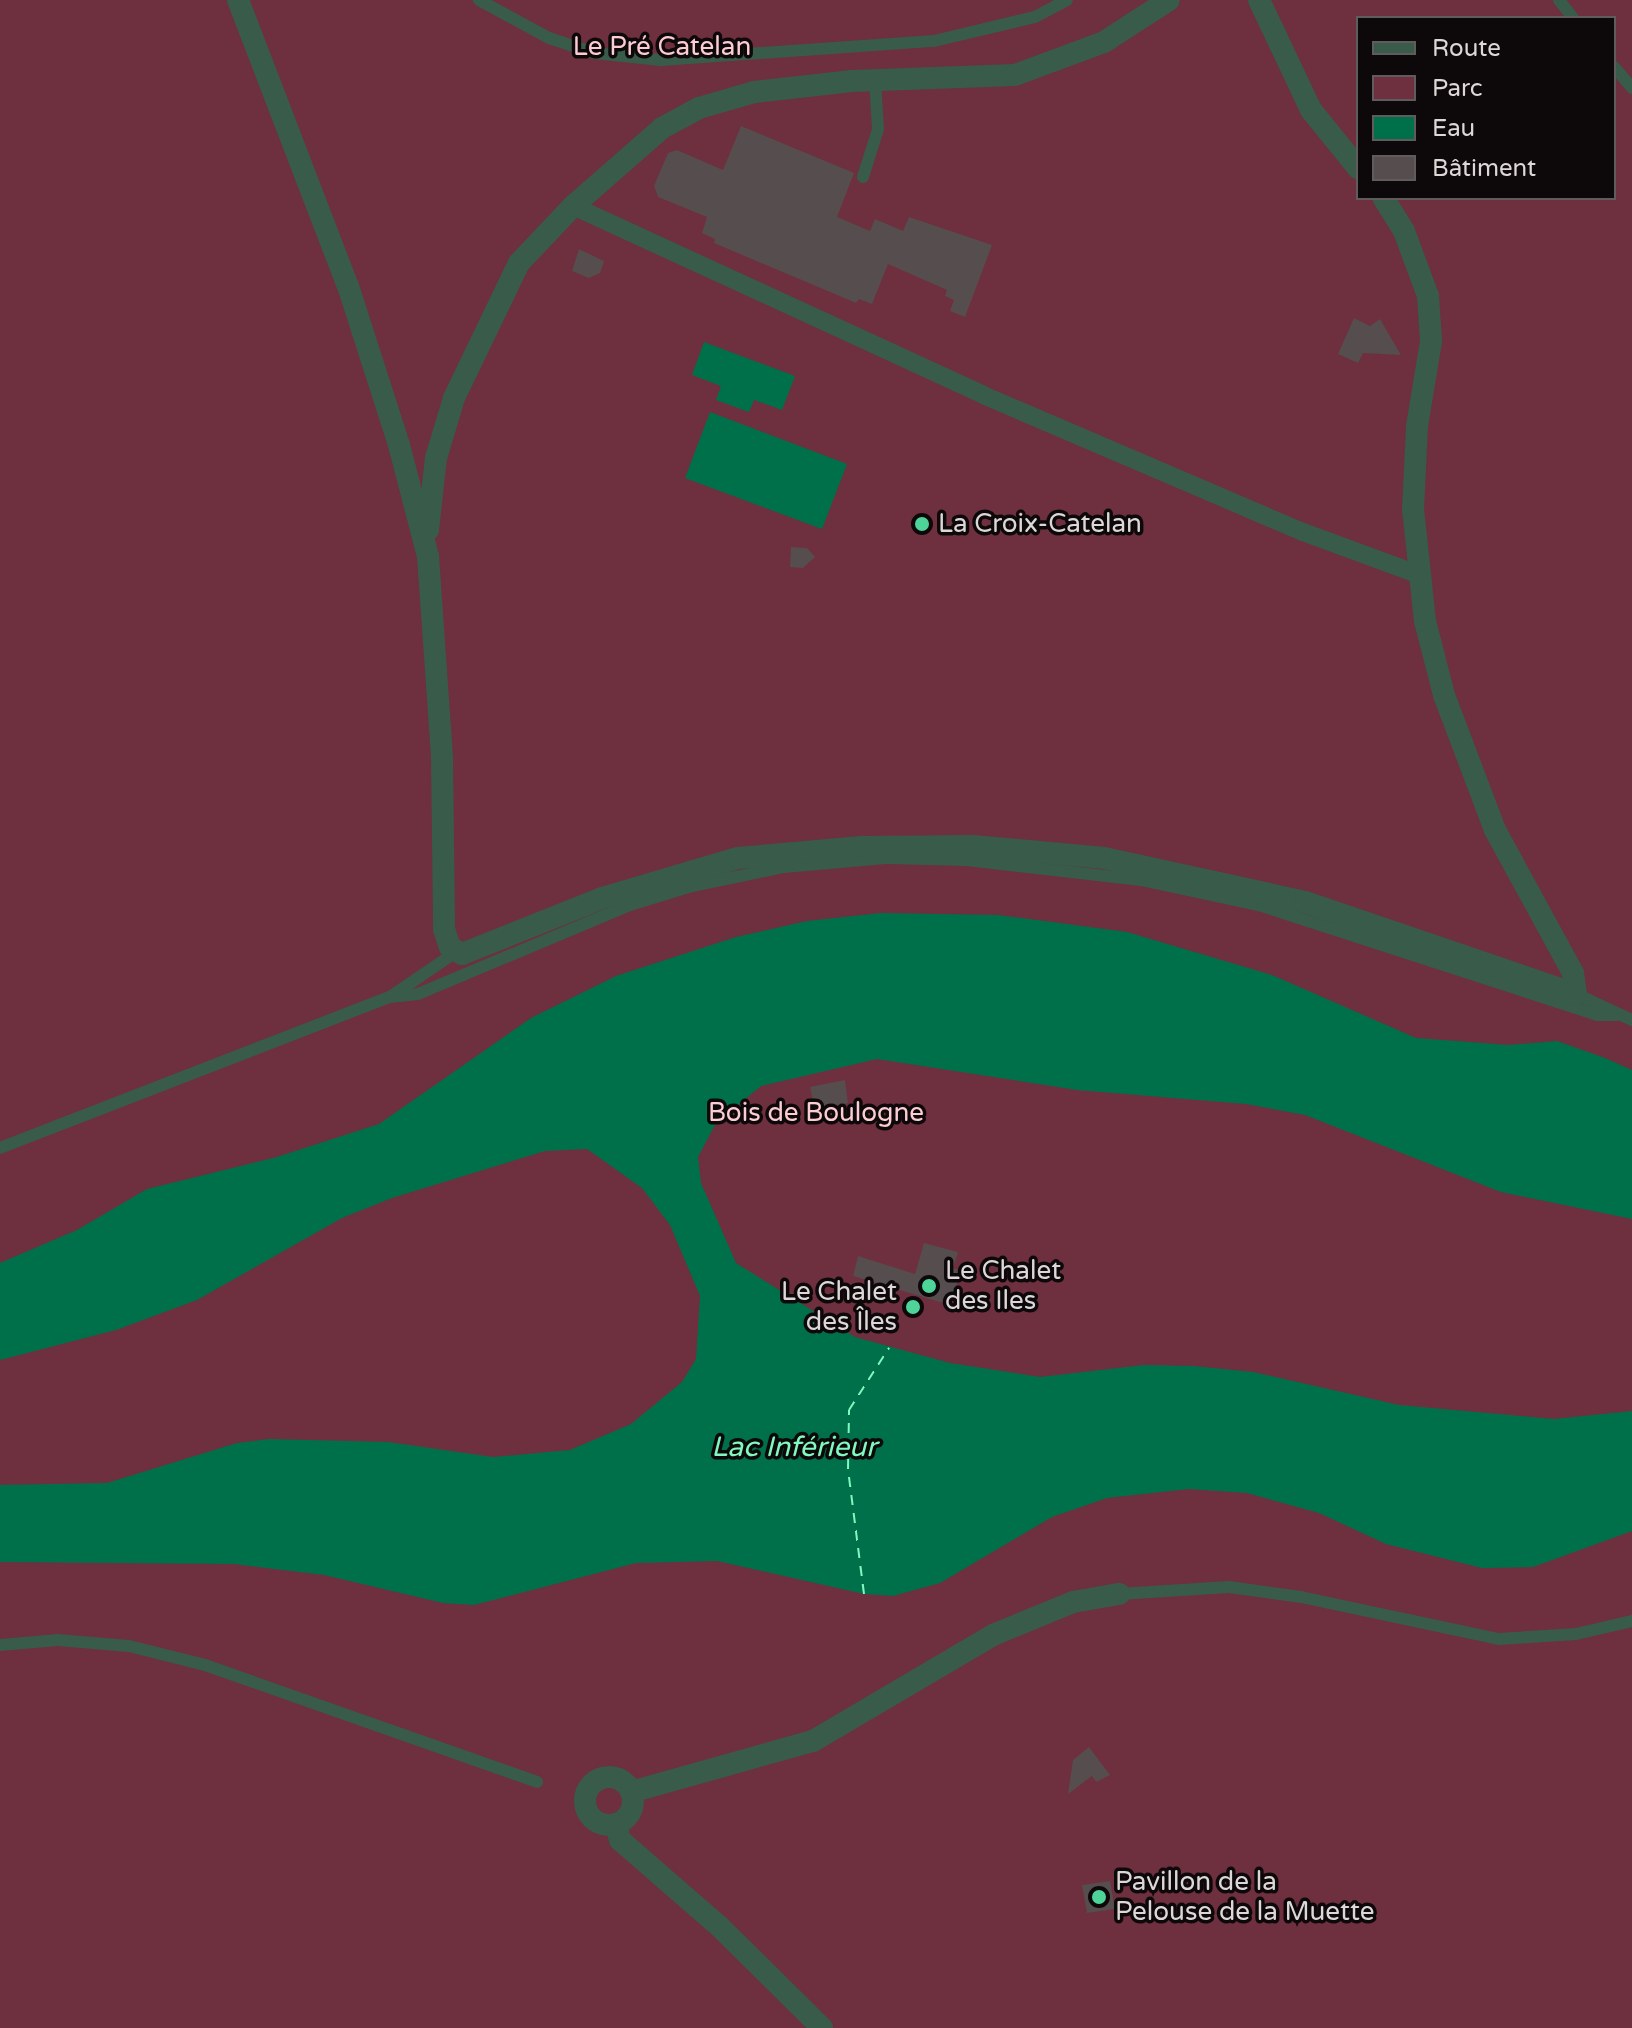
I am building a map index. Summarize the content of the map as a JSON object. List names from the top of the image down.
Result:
{
  "water": ["Lac Inférieur"],
  "parks": ["Le Pré Catelan", "Bois de Boulogne"],
  "places": [
    "La Croix-Catelan",
    "Le Chalet des Iles",
    "Le Chalet des Îles",
    "Pavillon de la Pelouse de la Muette"
  ],
  "legend": [
    "Route",
    "Parc",
    "Eau",
    "Bâtiment"
  ]
}
